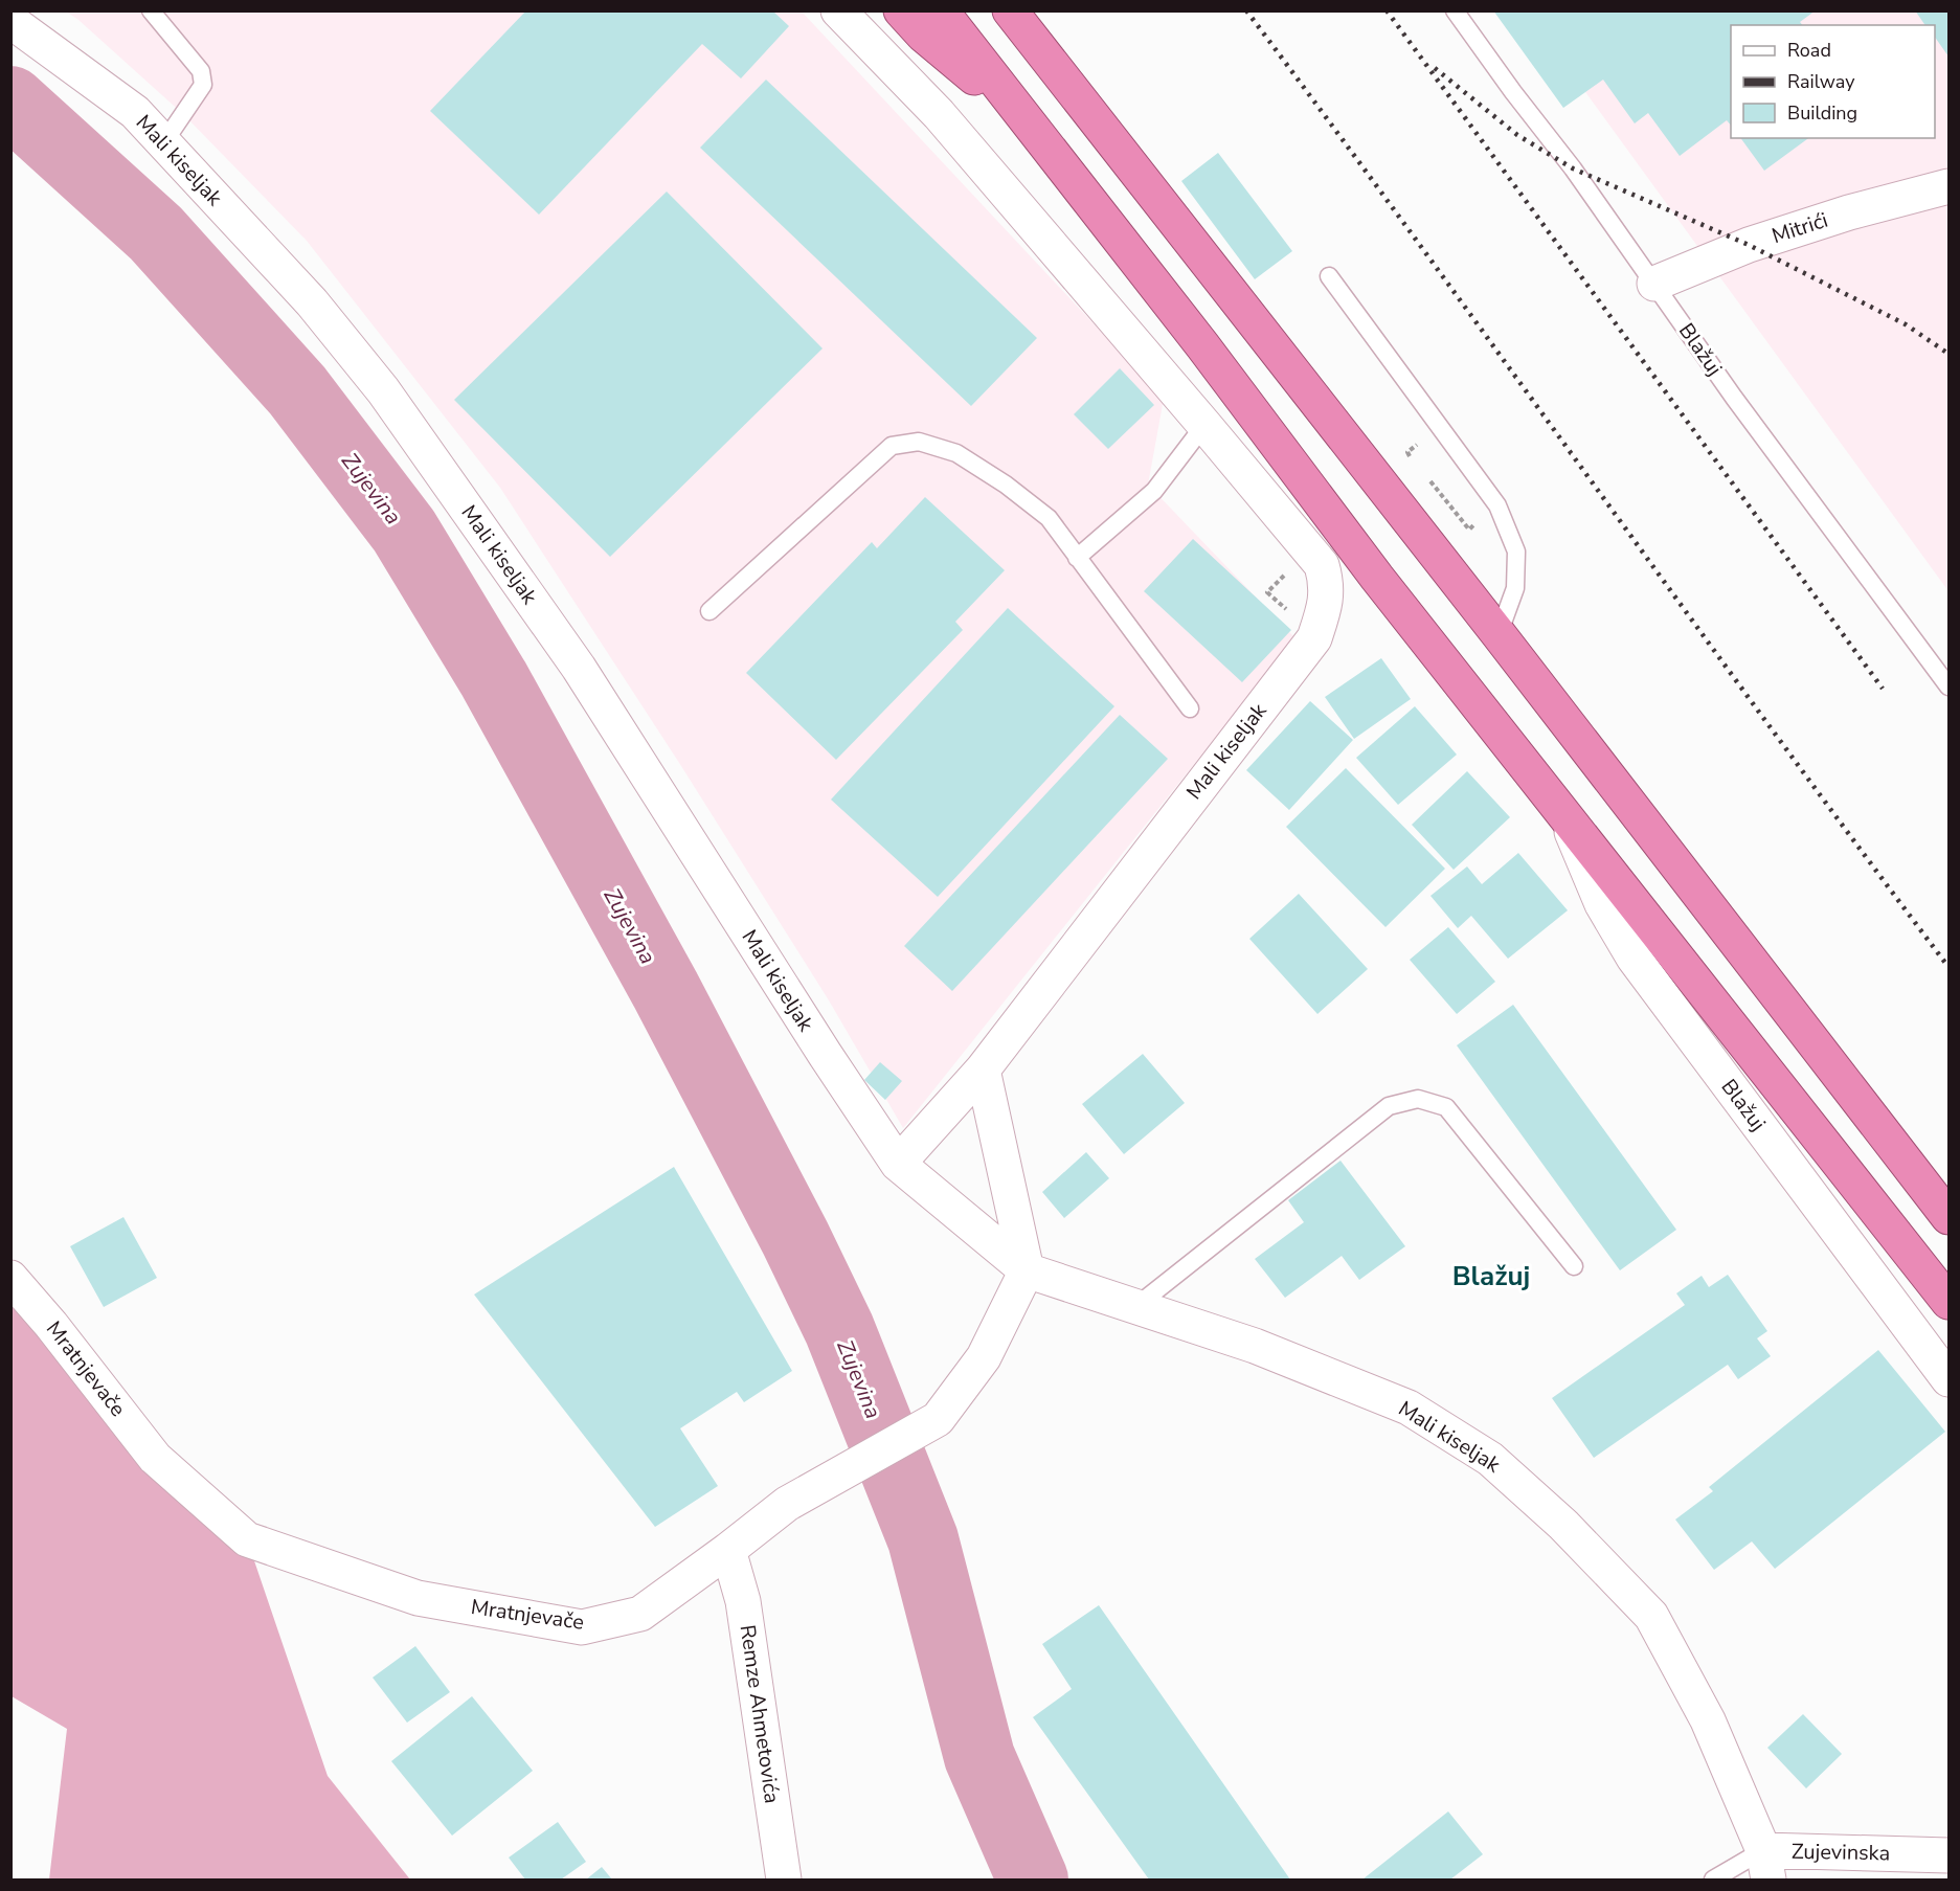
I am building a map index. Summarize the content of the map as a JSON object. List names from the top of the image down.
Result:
{
  "streets": {
    "street": [
      "Mali kiseljak",
      "Mitrići",
      "Blažuj",
      "Mratnjevače",
      "Remze Ahmetovića",
      "Zujevinska"
    ]
  },
  "crossings": [
    ["Mali kiseljak", "Mratnjevače"],
    ["Mali kiseljak", "Zujevinska"],
    ["Mitrići", "Blažuj"],
    ["Mratnjevače", "Remze Ahmetovića"]
  ],
  "districts": ["Blažuj"],
  "water": ["Zujevina"],
  "legend": ["Road", "Railway", "Building"]
}
